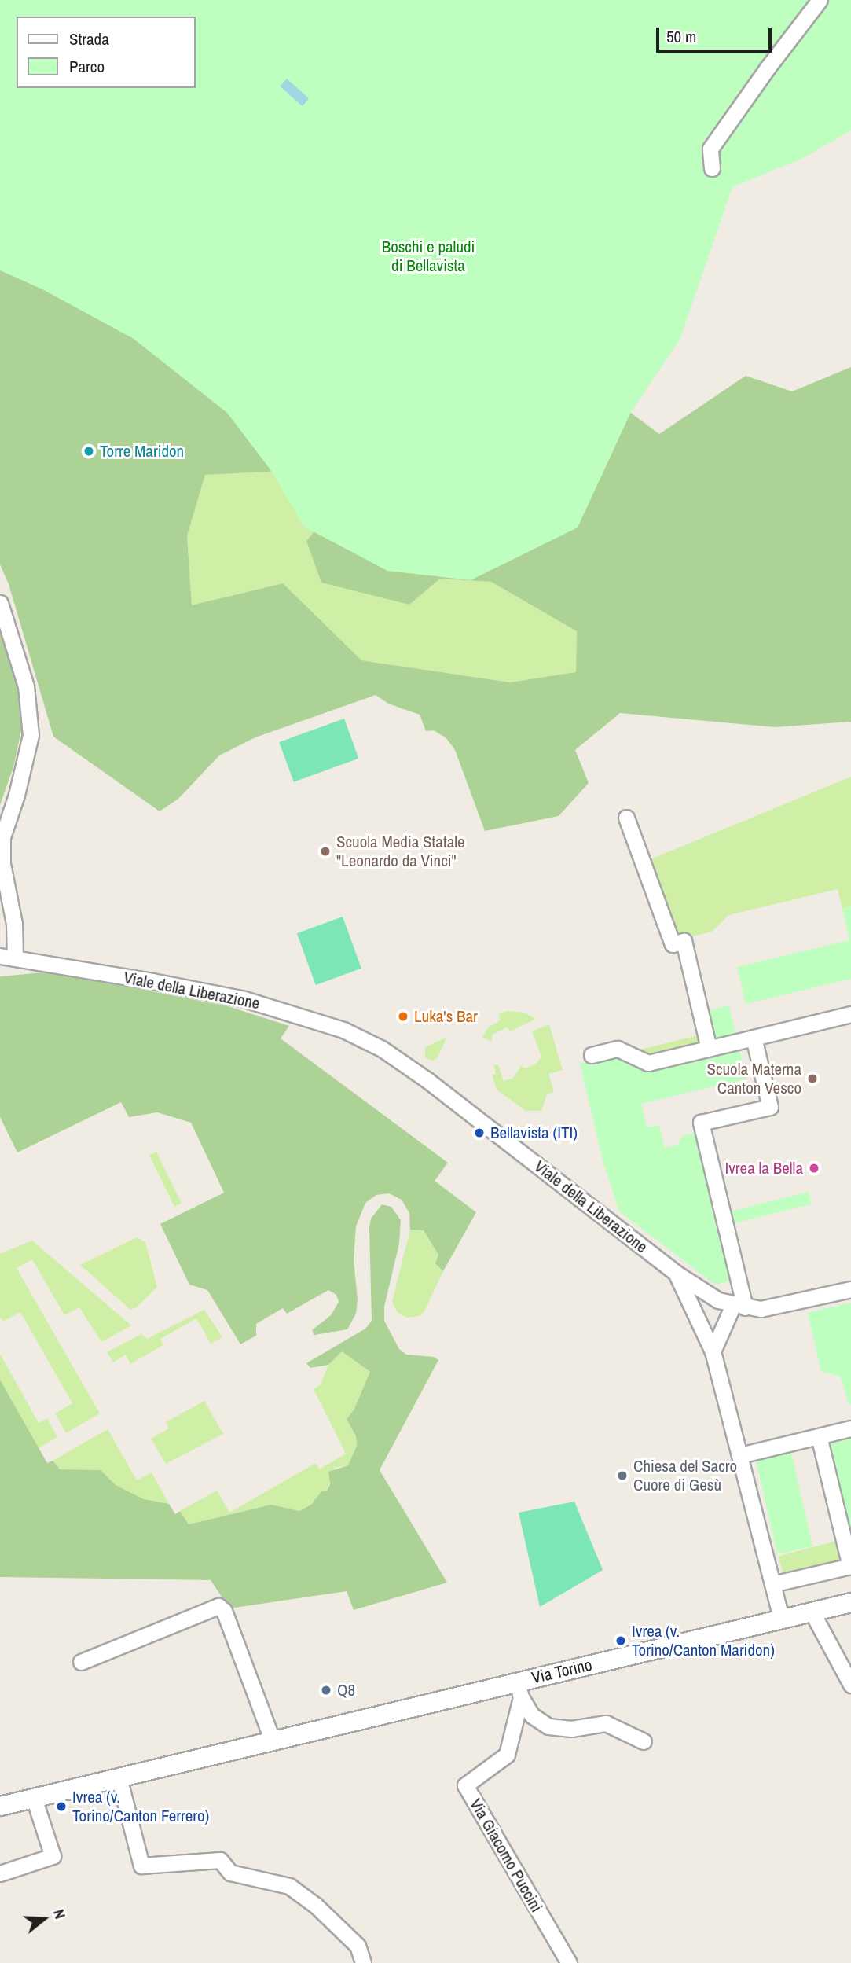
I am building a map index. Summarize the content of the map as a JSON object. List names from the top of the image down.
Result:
{
  "streets": {
    "street": ["Viale della Liberazione", "Via Torino", "Via Giacomo Puccini"]
  },
  "crossings": [
    ["Via Torino", "Via Giacomo Puccini"]
  ],
  "parks": ["Boschi e paludi di Bellavista"],
  "places": [
    "Torre Maridon",
    "Scuola Media Statale \"Leonardo da Vinci\"",
    "Luka's Bar",
    "Scuola Materna Canton Vesco",
    "Bellavista (ITI)",
    "Ivrea la Bella",
    "Chiesa del Sacro Cuore di Gesù",
    "Ivrea (v. Torino/Canton Maridon)",
    "Q8",
    "Ivrea (v. Torino/Canton Ferrero)"
  ],
  "legend": ["Strada", "Parco"],
  "scale_bar": "50 m",
  "north": "right"
}
